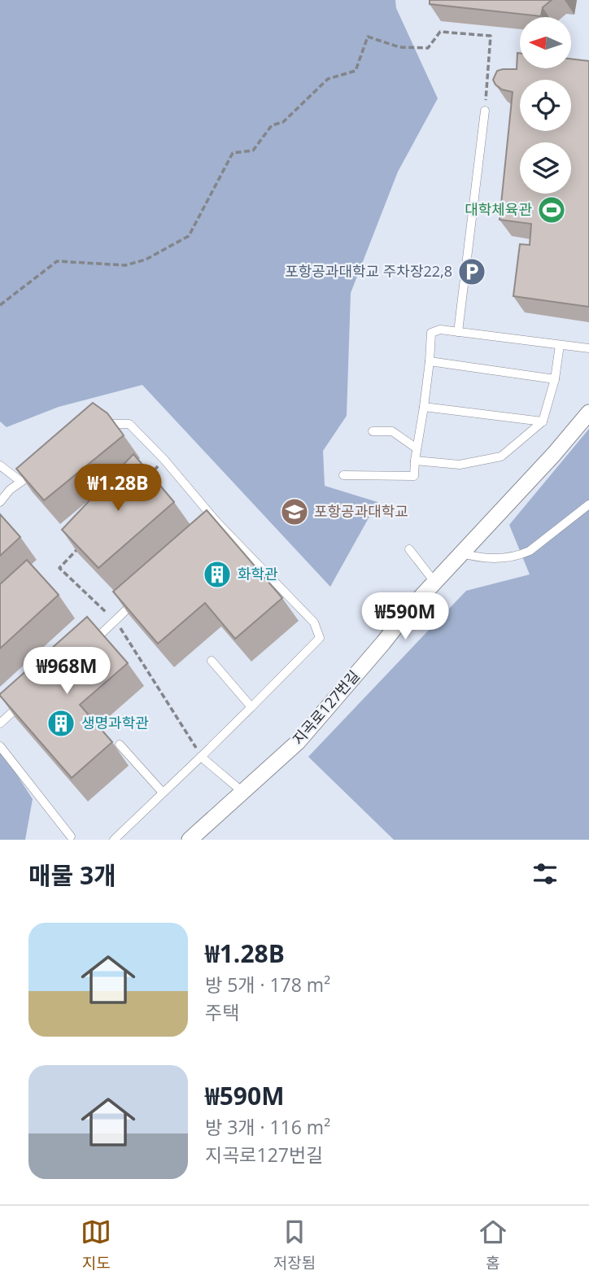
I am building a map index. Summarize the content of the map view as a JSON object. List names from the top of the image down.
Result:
{
  "streets": {
    "street": ["지곡로127번길"]
  },
  "places": {
    "sports": ["대학체육관"],
    "parking": ["포항공과대학교 주차장22,8"],
    "school or university": ["포항공과대학교"],
    "building": ["화학관", "생명과학관"]
  },
  "north": "left",
  "page": {
    "price": ["₩1.28B", "₩590M", "₩968M"],
    "heading": "매물 3개",
    "list": [
      {
        "name": "₩1.28B",
        "note": "방 5개 · 178 m² · 주택"
      },
      {
        "name": "₩590M",
        "note": "방 3개 · 116 m² · 지곡로127번길"
      }
    ],
    "tabs": ["지도", "저장됨", "홈"]
  }
}
